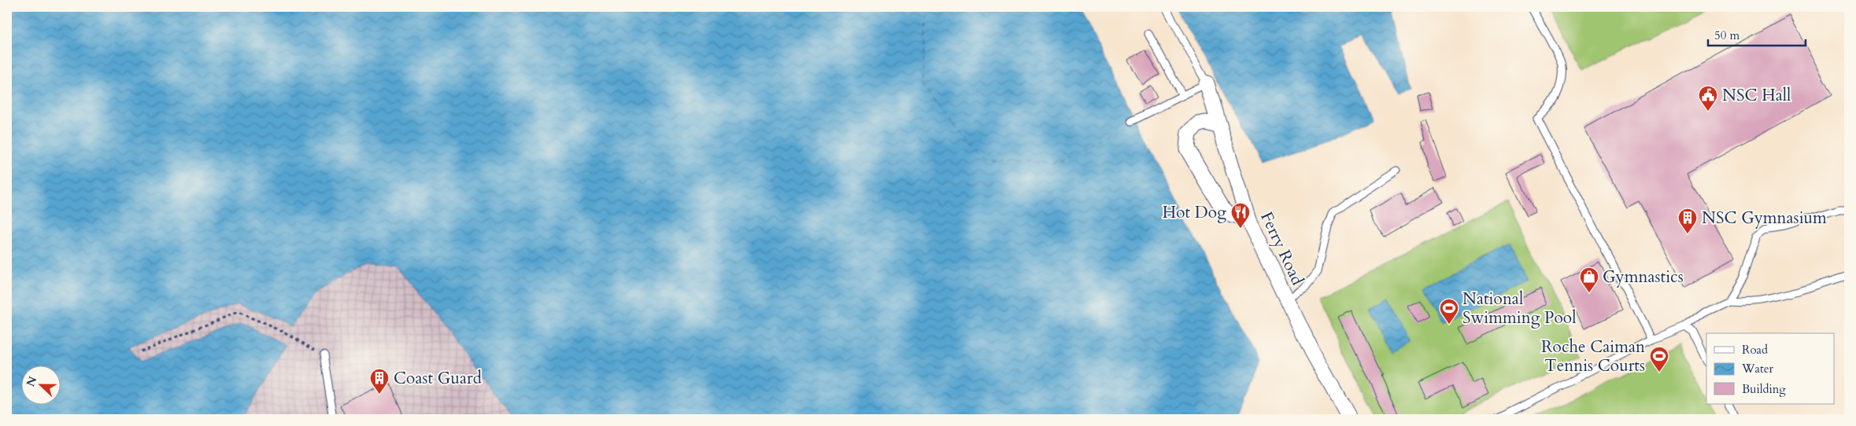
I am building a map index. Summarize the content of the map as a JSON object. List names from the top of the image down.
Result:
{
  "streets": {
    "street": ["Ferry Road"]
  },
  "places": {
    "public building": ["NSC Hall"],
    "restaurant": ["Hot Dog"],
    "building": ["NSC Gymnasium", "Coast Guard"],
    "shop": ["Gymnastics"],
    "sports": ["National Swimming Pool", "Roche Caiman Tennis Courts"]
  },
  "legend": ["Road", "Water", "Building"],
  "scale_bar": "50 m",
  "north": "left"
}
